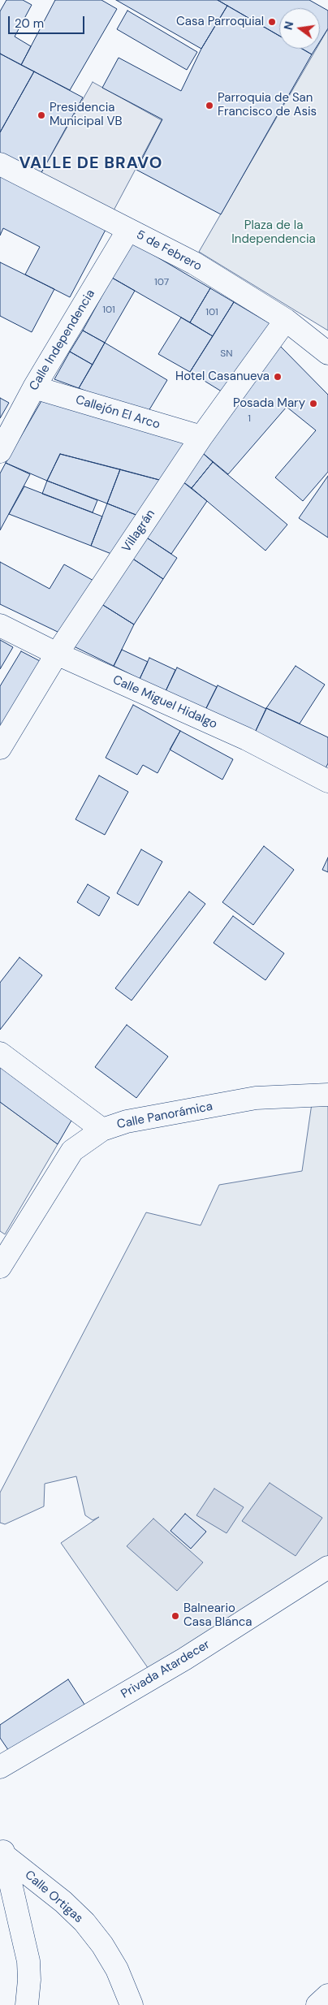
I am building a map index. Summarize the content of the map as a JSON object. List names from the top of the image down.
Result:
{
  "streets": {
    "street": [
      "5 de Febrero",
      "Calle Independencia",
      "Callejón El Arco",
      "Villagrán",
      "Calle Miguel Hidalgo",
      "Calle Panorámica",
      "Privada Atardecer",
      "Calle Ortigas"
    ]
  },
  "crossings": [
    ["5 de Febrero", "Calle Independencia"],
    ["5 de Febrero", "Villagrán"],
    ["Calle Independencia", "Callejón El Arco"],
    ["Callejón El Arco", "Villagrán"],
    ["Villagrán", "Calle Miguel Hidalgo"]
  ],
  "districts": ["VALLE DE BRAVO"],
  "parks": ["Plaza de la Independencia"],
  "places": [
    "Casa Parroquial",
    "Parroquia de San Francisco de Asis",
    "Presidencia Municipal VB",
    "Hotel Casanueva",
    "Posada Mary",
    "Balneario Casa Blanca"
  ],
  "house_numbers": [
    "107",
    "101",
    "101",
    "SN",
    "1"
  ],
  "scale_bar": "20 m",
  "north": "left"
}
